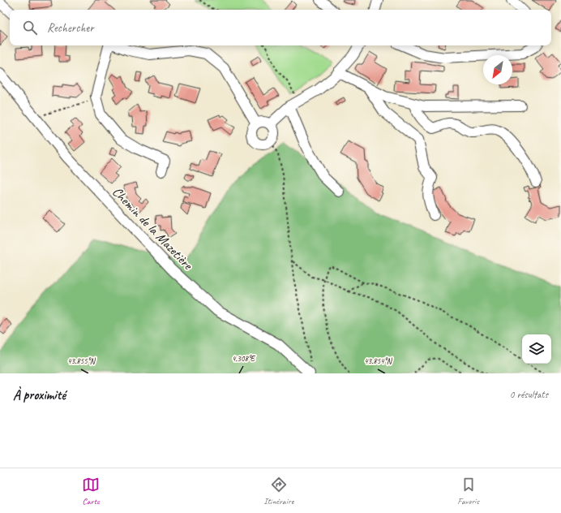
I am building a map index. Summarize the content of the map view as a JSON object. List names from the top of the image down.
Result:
{
  "streets": {
    "street": ["Chemin de la Mazetière"]
  },
  "north": "bottom left",
  "page": {
    "search": "Rechercher",
    "heading": ["À proximité", "0 résultats"],
    "nav": ["Carte", "Itinéraire", "Favoris"]
  },
  "coordinates": ["4.308°E", "43.855°N", "43.854°N"]
}
